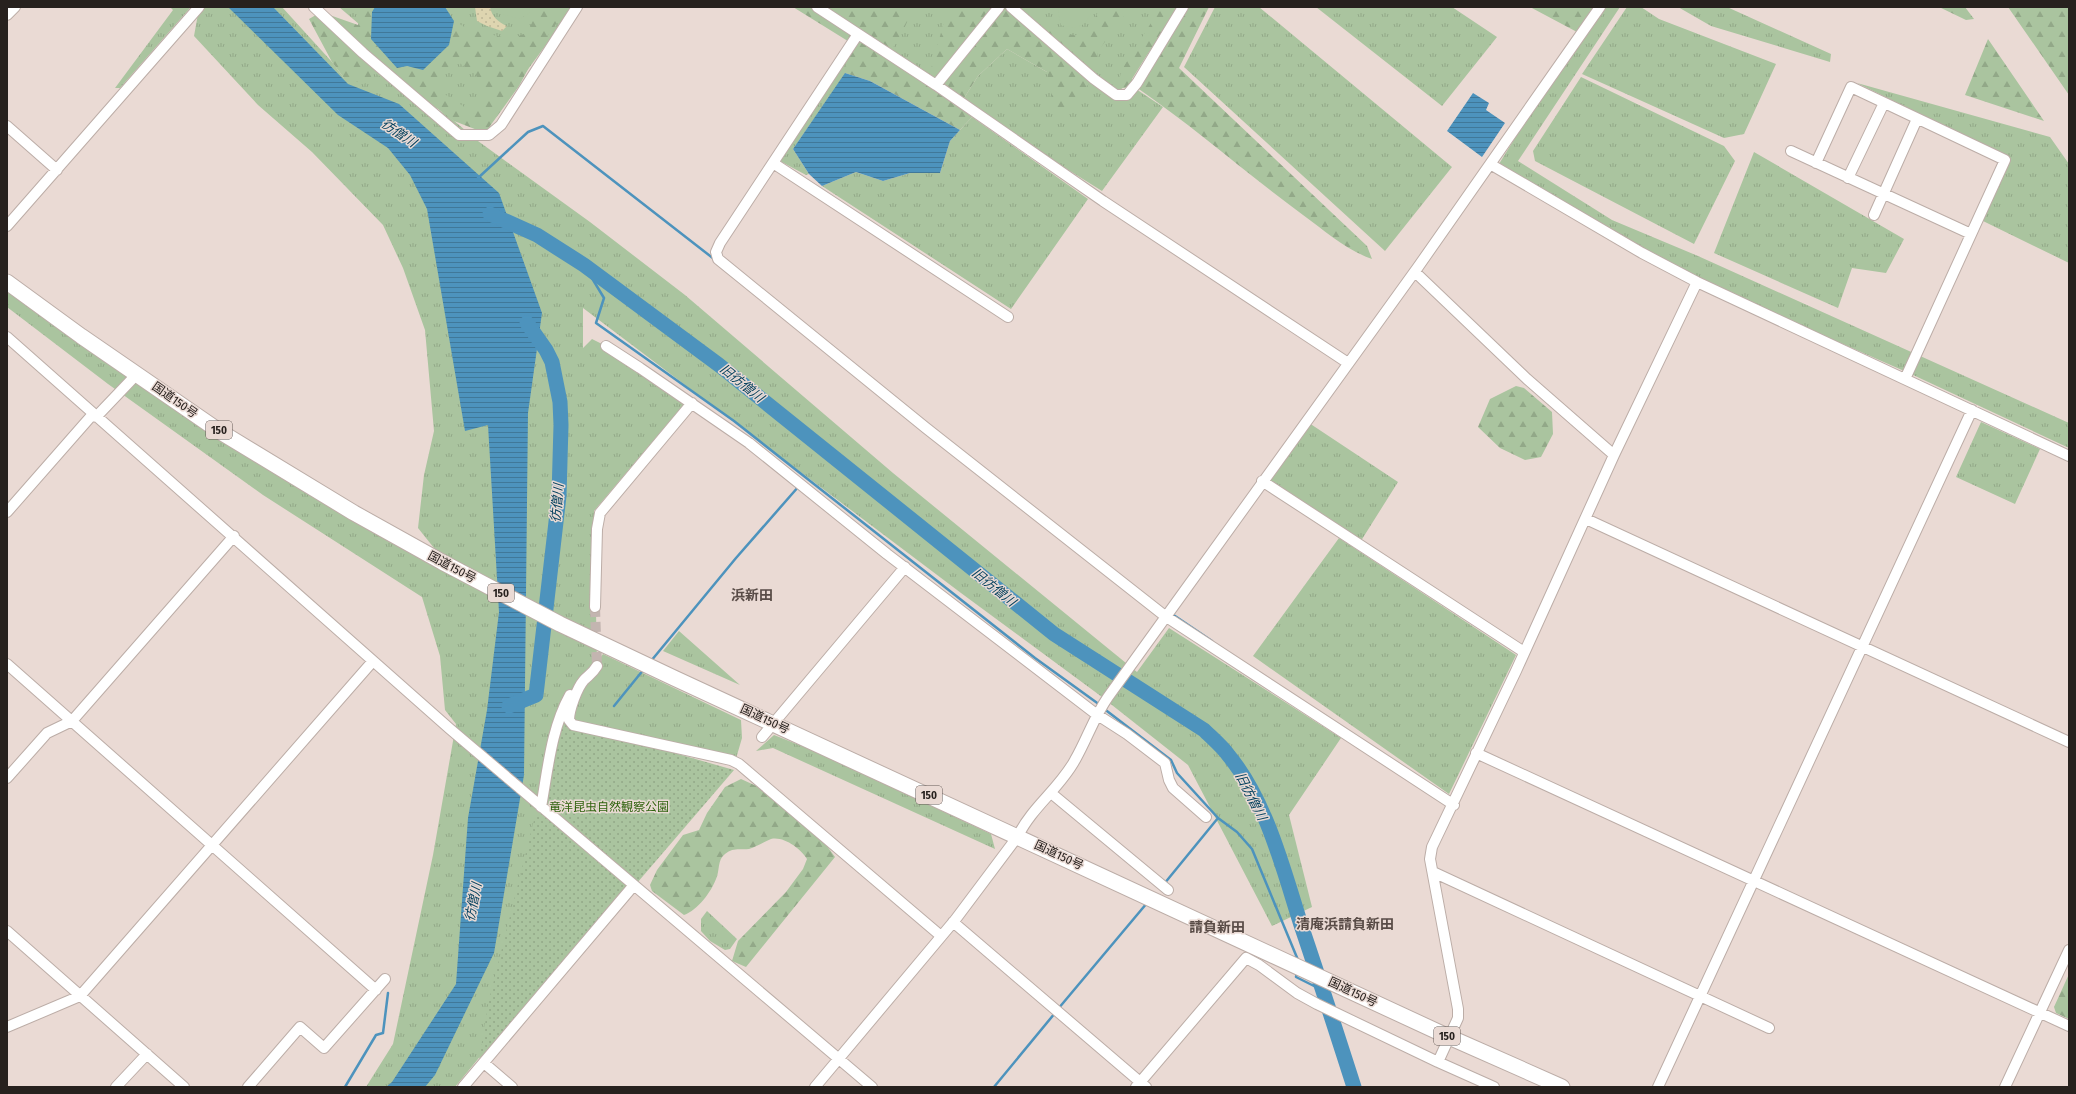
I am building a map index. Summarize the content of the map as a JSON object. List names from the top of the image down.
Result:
{
  "streets": {
    "highway": ["国道150号", "150"]
  },
  "districts": ["浜新田", "清庵浜請負新田", "請負新田"],
  "water": ["彷僧川", "旧彷僧川"],
  "parks": ["竜洋昆虫自然観察公園"]
}
